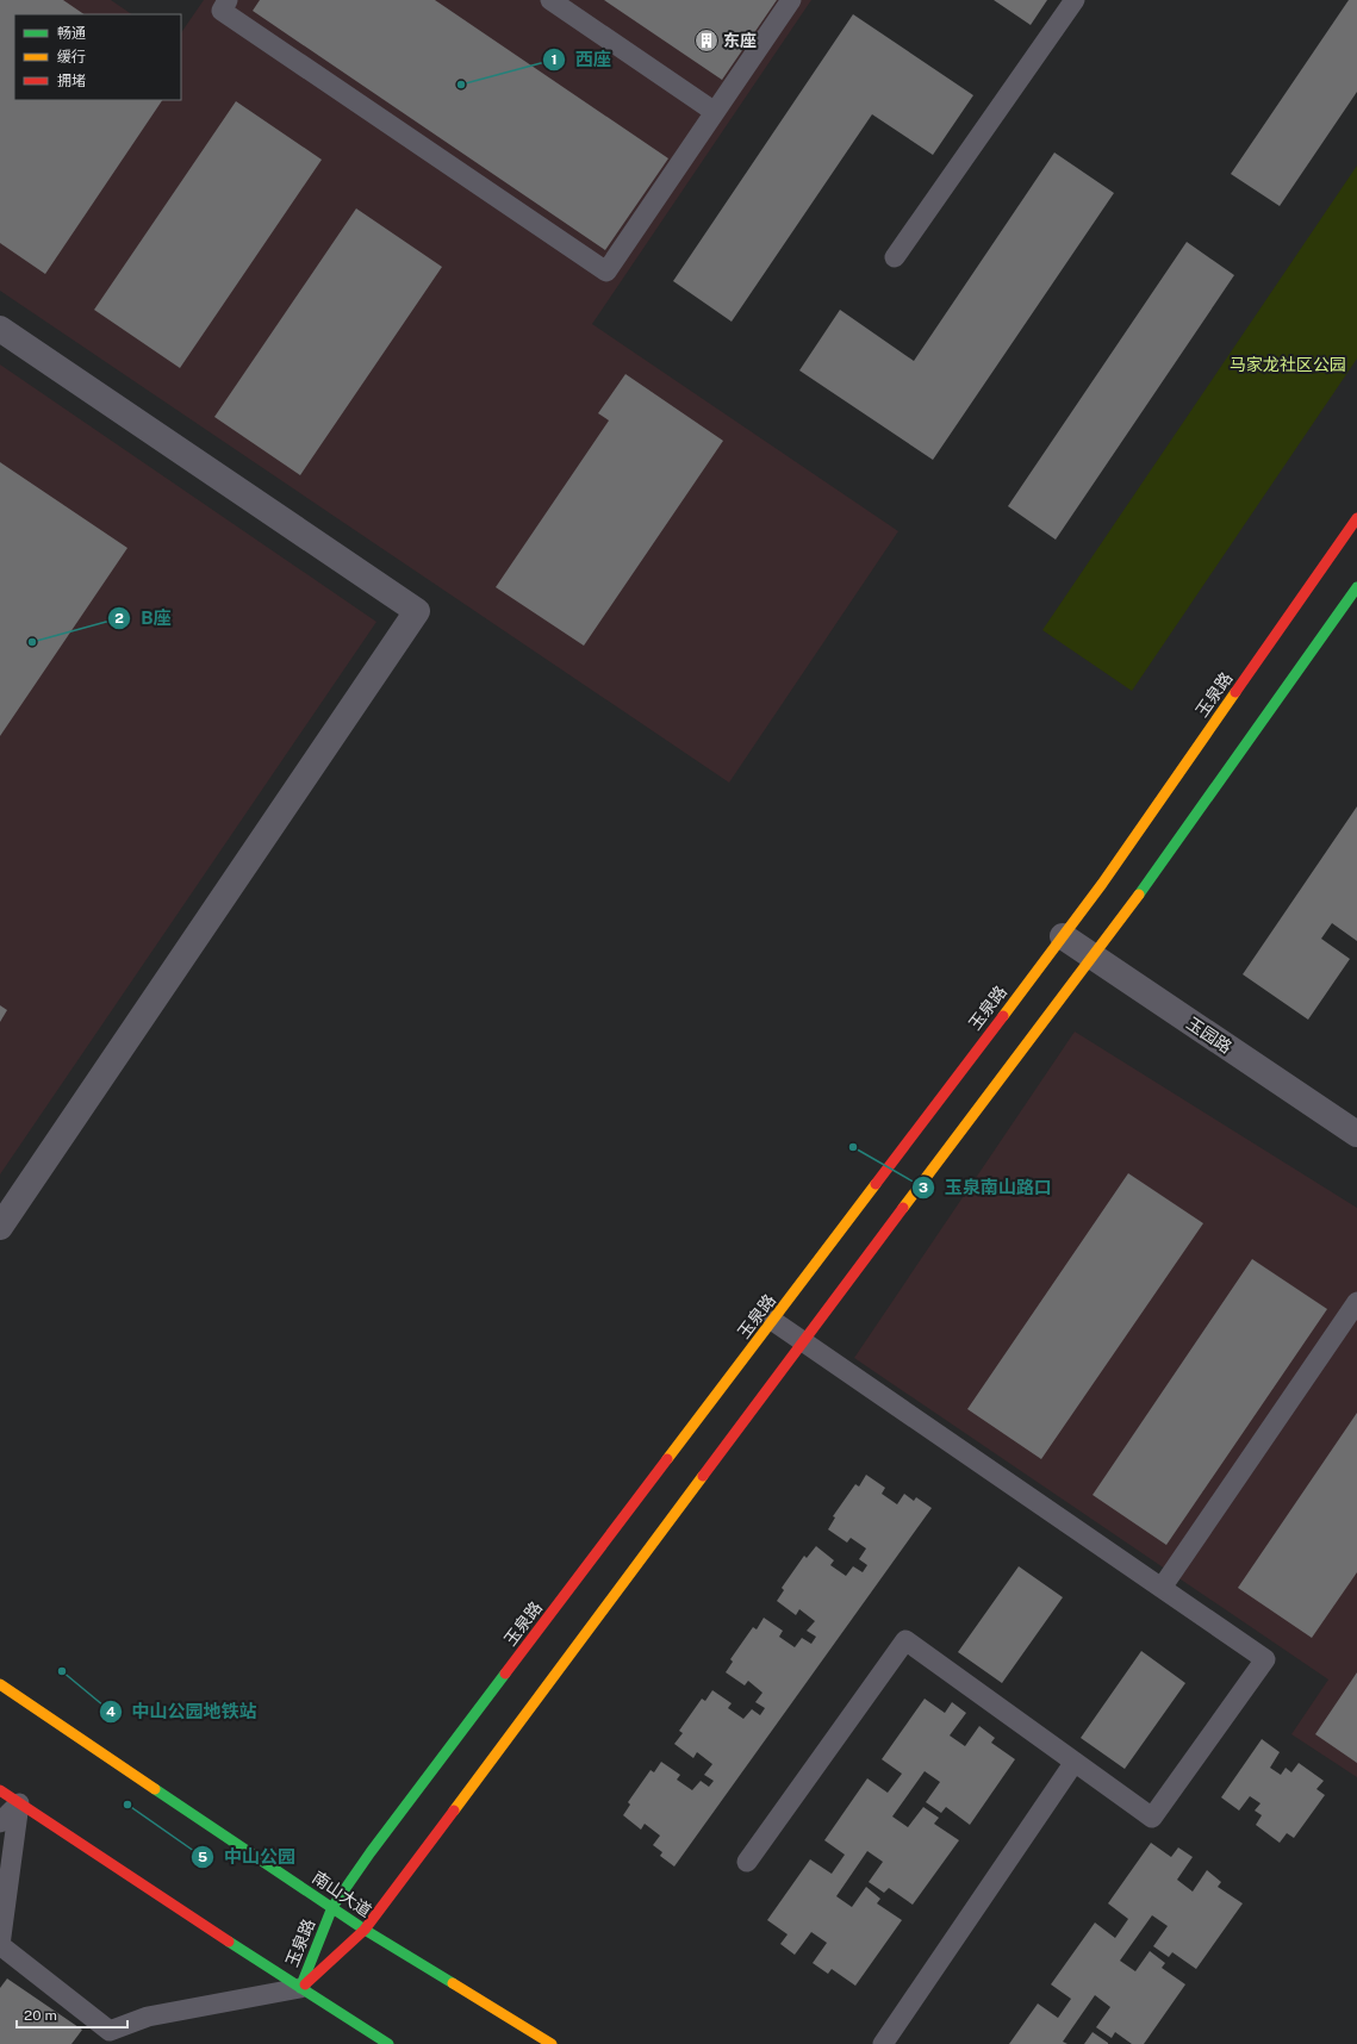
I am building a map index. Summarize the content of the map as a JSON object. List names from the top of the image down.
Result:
{
  "streets": {
    "street": ["玉泉路", "玉园路", "南山大道"]
  },
  "crossings": [
    ["玉泉路", "玉园路"],
    ["玉泉路", "南山大道"]
  ],
  "parks": ["马家龙社区公园"],
  "places": {
    "building": ["东座"],
    "other": [
      "西座",
      "B座",
      "玉泉南山路口",
      "中山公园地铁站",
      "中山公园"
    ]
  },
  "legend": ["畅通", "缓行", "拥堵"],
  "scale_bar": "20 m"
}
